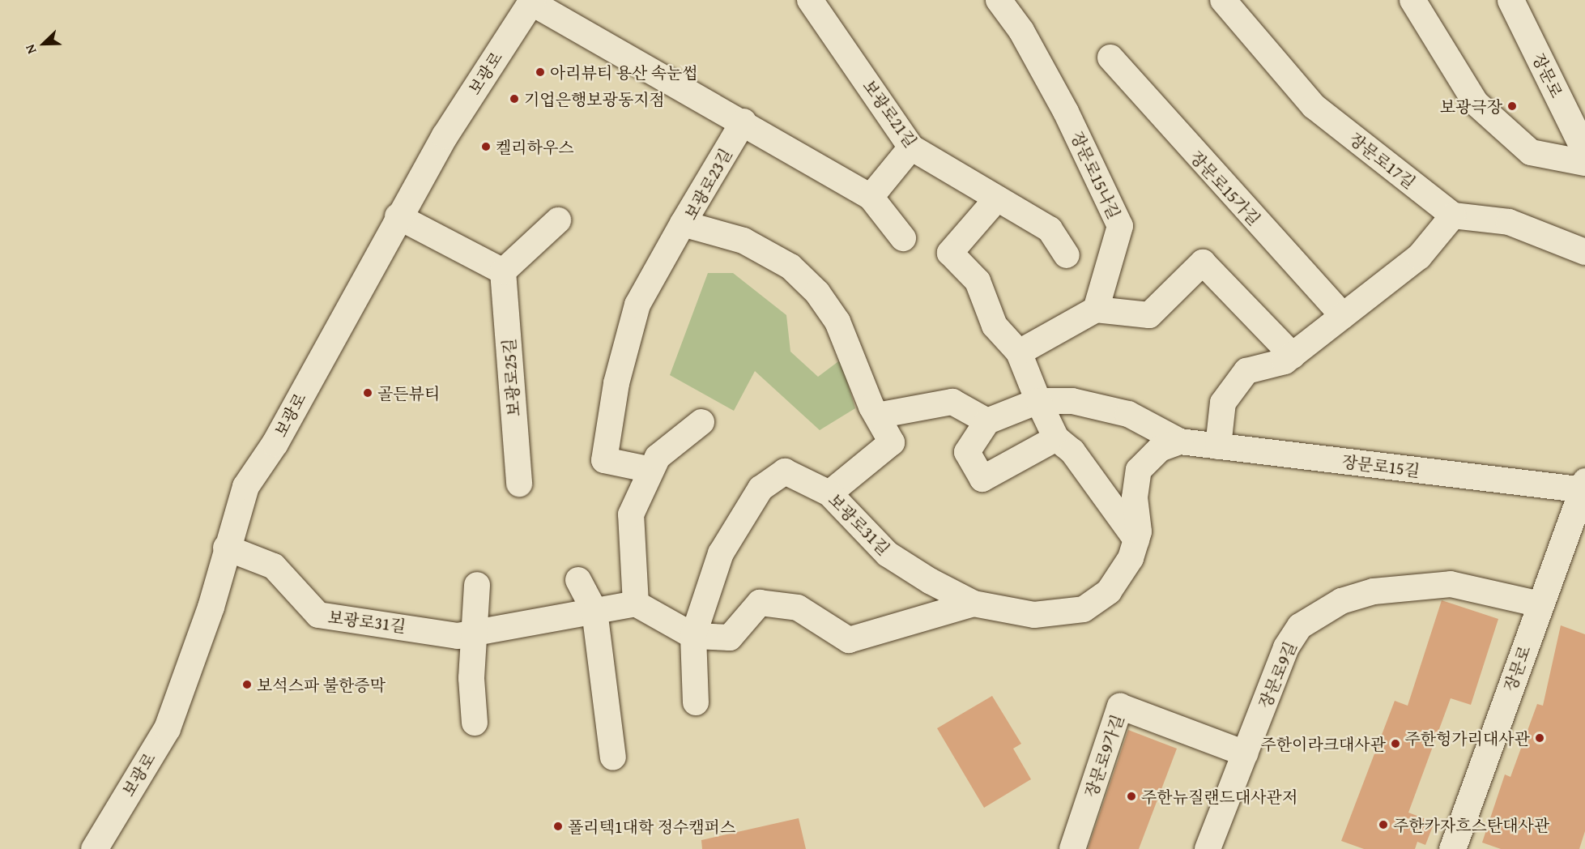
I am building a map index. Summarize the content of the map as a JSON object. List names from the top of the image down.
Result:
{
  "streets": {
    "main road": ["보광로", "장문로"],
    "street": [
      "보광로21길",
      "장문로17길",
      "장문로15나길",
      "보광로23길",
      "장문로15가길",
      "보광로25길",
      "장문로15길",
      "보광로31길",
      "장문로9길",
      "장문로9가길"
    ]
  },
  "crossings": [
    ["보광로", "보광로31길"],
    ["장문로", "장문로15길"],
    ["장문로", "장문로9길"],
    ["보광로23길", "보광로31길"],
    ["장문로15길", "보광로31길"],
    ["장문로9길", "장문로9가길"]
  ],
  "places": [
    "아리뷰티 용산 속눈썹",
    "기업은행보광동지점",
    "보광극장",
    "켈리하우스",
    "골든뷰티",
    "보석스파 불한증막",
    "주한헝가리대사관",
    "주한이라크대사관",
    "주한뉴질랜드대사관저",
    "주한카자흐스탄대사관",
    "폴리텍1대학 정수캠퍼스"
  ],
  "north": "bottom left"
}
